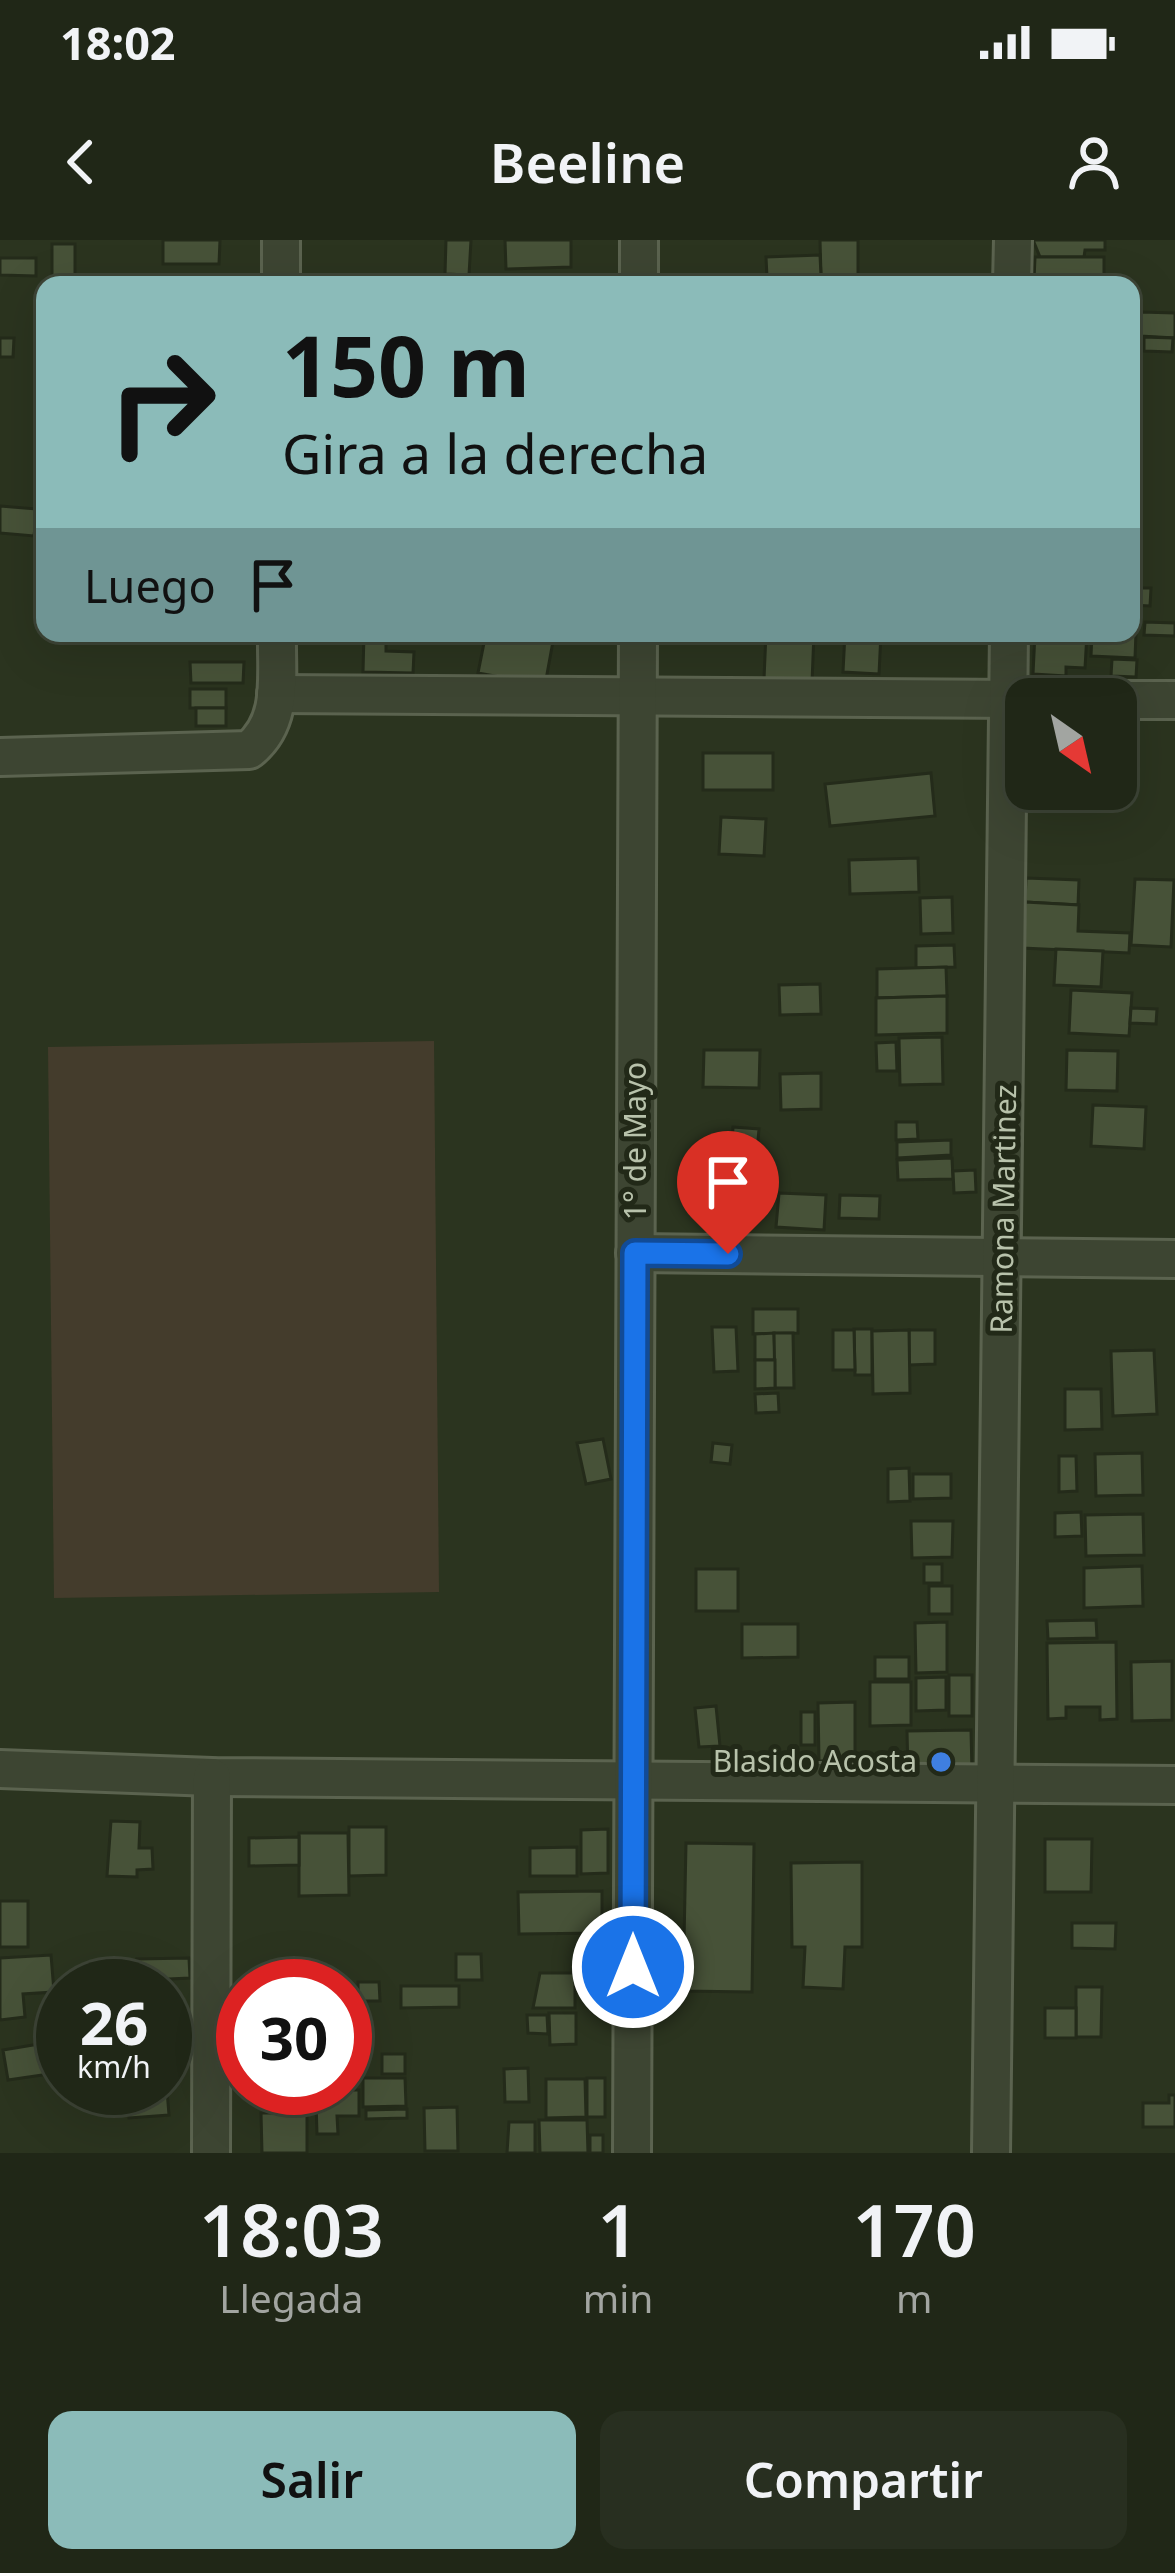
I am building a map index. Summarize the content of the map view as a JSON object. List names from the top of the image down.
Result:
{
  "streets": {
    "street": ["1° de Mayo", "Ramona Martinez"]
  },
  "places": ["Blasido Acosta"],
  "north": "bottom right",
  "page": {
    "status": "18:02",
    "header": "Beeline",
    "turn": ["150 m", "Gira a la derecha"],
    "then": "Luego",
    "speed": "26 km/h",
    "limit": "30",
    "eta": [
      "18:03",
      "Llegada",
      "1",
      "min",
      "170",
      "m"
    ],
    "buttons": ["Salir", "Compartir"]
  }
}
